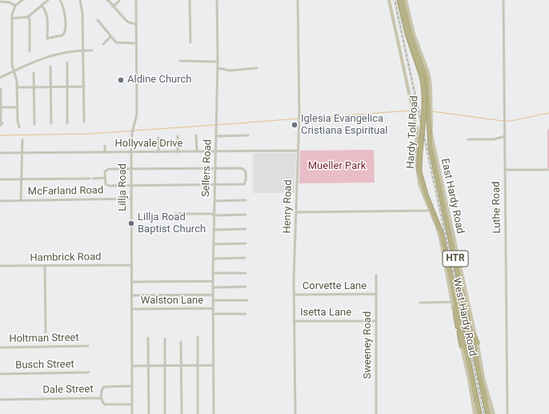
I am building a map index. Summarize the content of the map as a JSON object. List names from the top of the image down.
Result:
{
  "streets": {
    "highway": ["Hardy Toll Road", "HTR"],
    "main road": ["East Hardy Road", "West Hardy Road"],
    "street": [
      "Hollyvale Drive",
      "Sellers Road",
      "Lillja Road",
      "McFarland Road",
      "Henry Road",
      "Luthe Road",
      "Hambrick Road",
      "Corvette Lane",
      "Walston Lane",
      "Isetta Lane",
      "Holtman Street",
      "Sweeney Road",
      "Busch Street",
      "Dale Street"
    ]
  },
  "crossings": [
    ["Hollyvale Drive", "Sellers Road"],
    ["Hollyvale Drive", "Lillja Road"],
    ["Hollyvale Drive", "Henry Road"],
    ["Sellers Road", "Walston Lane"],
    ["Lillja Road", "McFarland Road"],
    ["Lillja Road", "Hambrick Road"],
    ["Lillja Road", "Walston Lane"],
    ["Lillja Road", "Dale Street"],
    ["Henry Road", "Corvette Lane"],
    ["Henry Road", "Isetta Lane"],
    ["Corvette Lane", "Sweeney Road"],
    ["Isetta Lane", "Sweeney Road"]
  ],
  "parks": ["Mueller Park"],
  "places": ["Aldine Church", "Iglesia Evangelica Cristiana Espiritual", "Lillja Road Baptist Church"]
}
